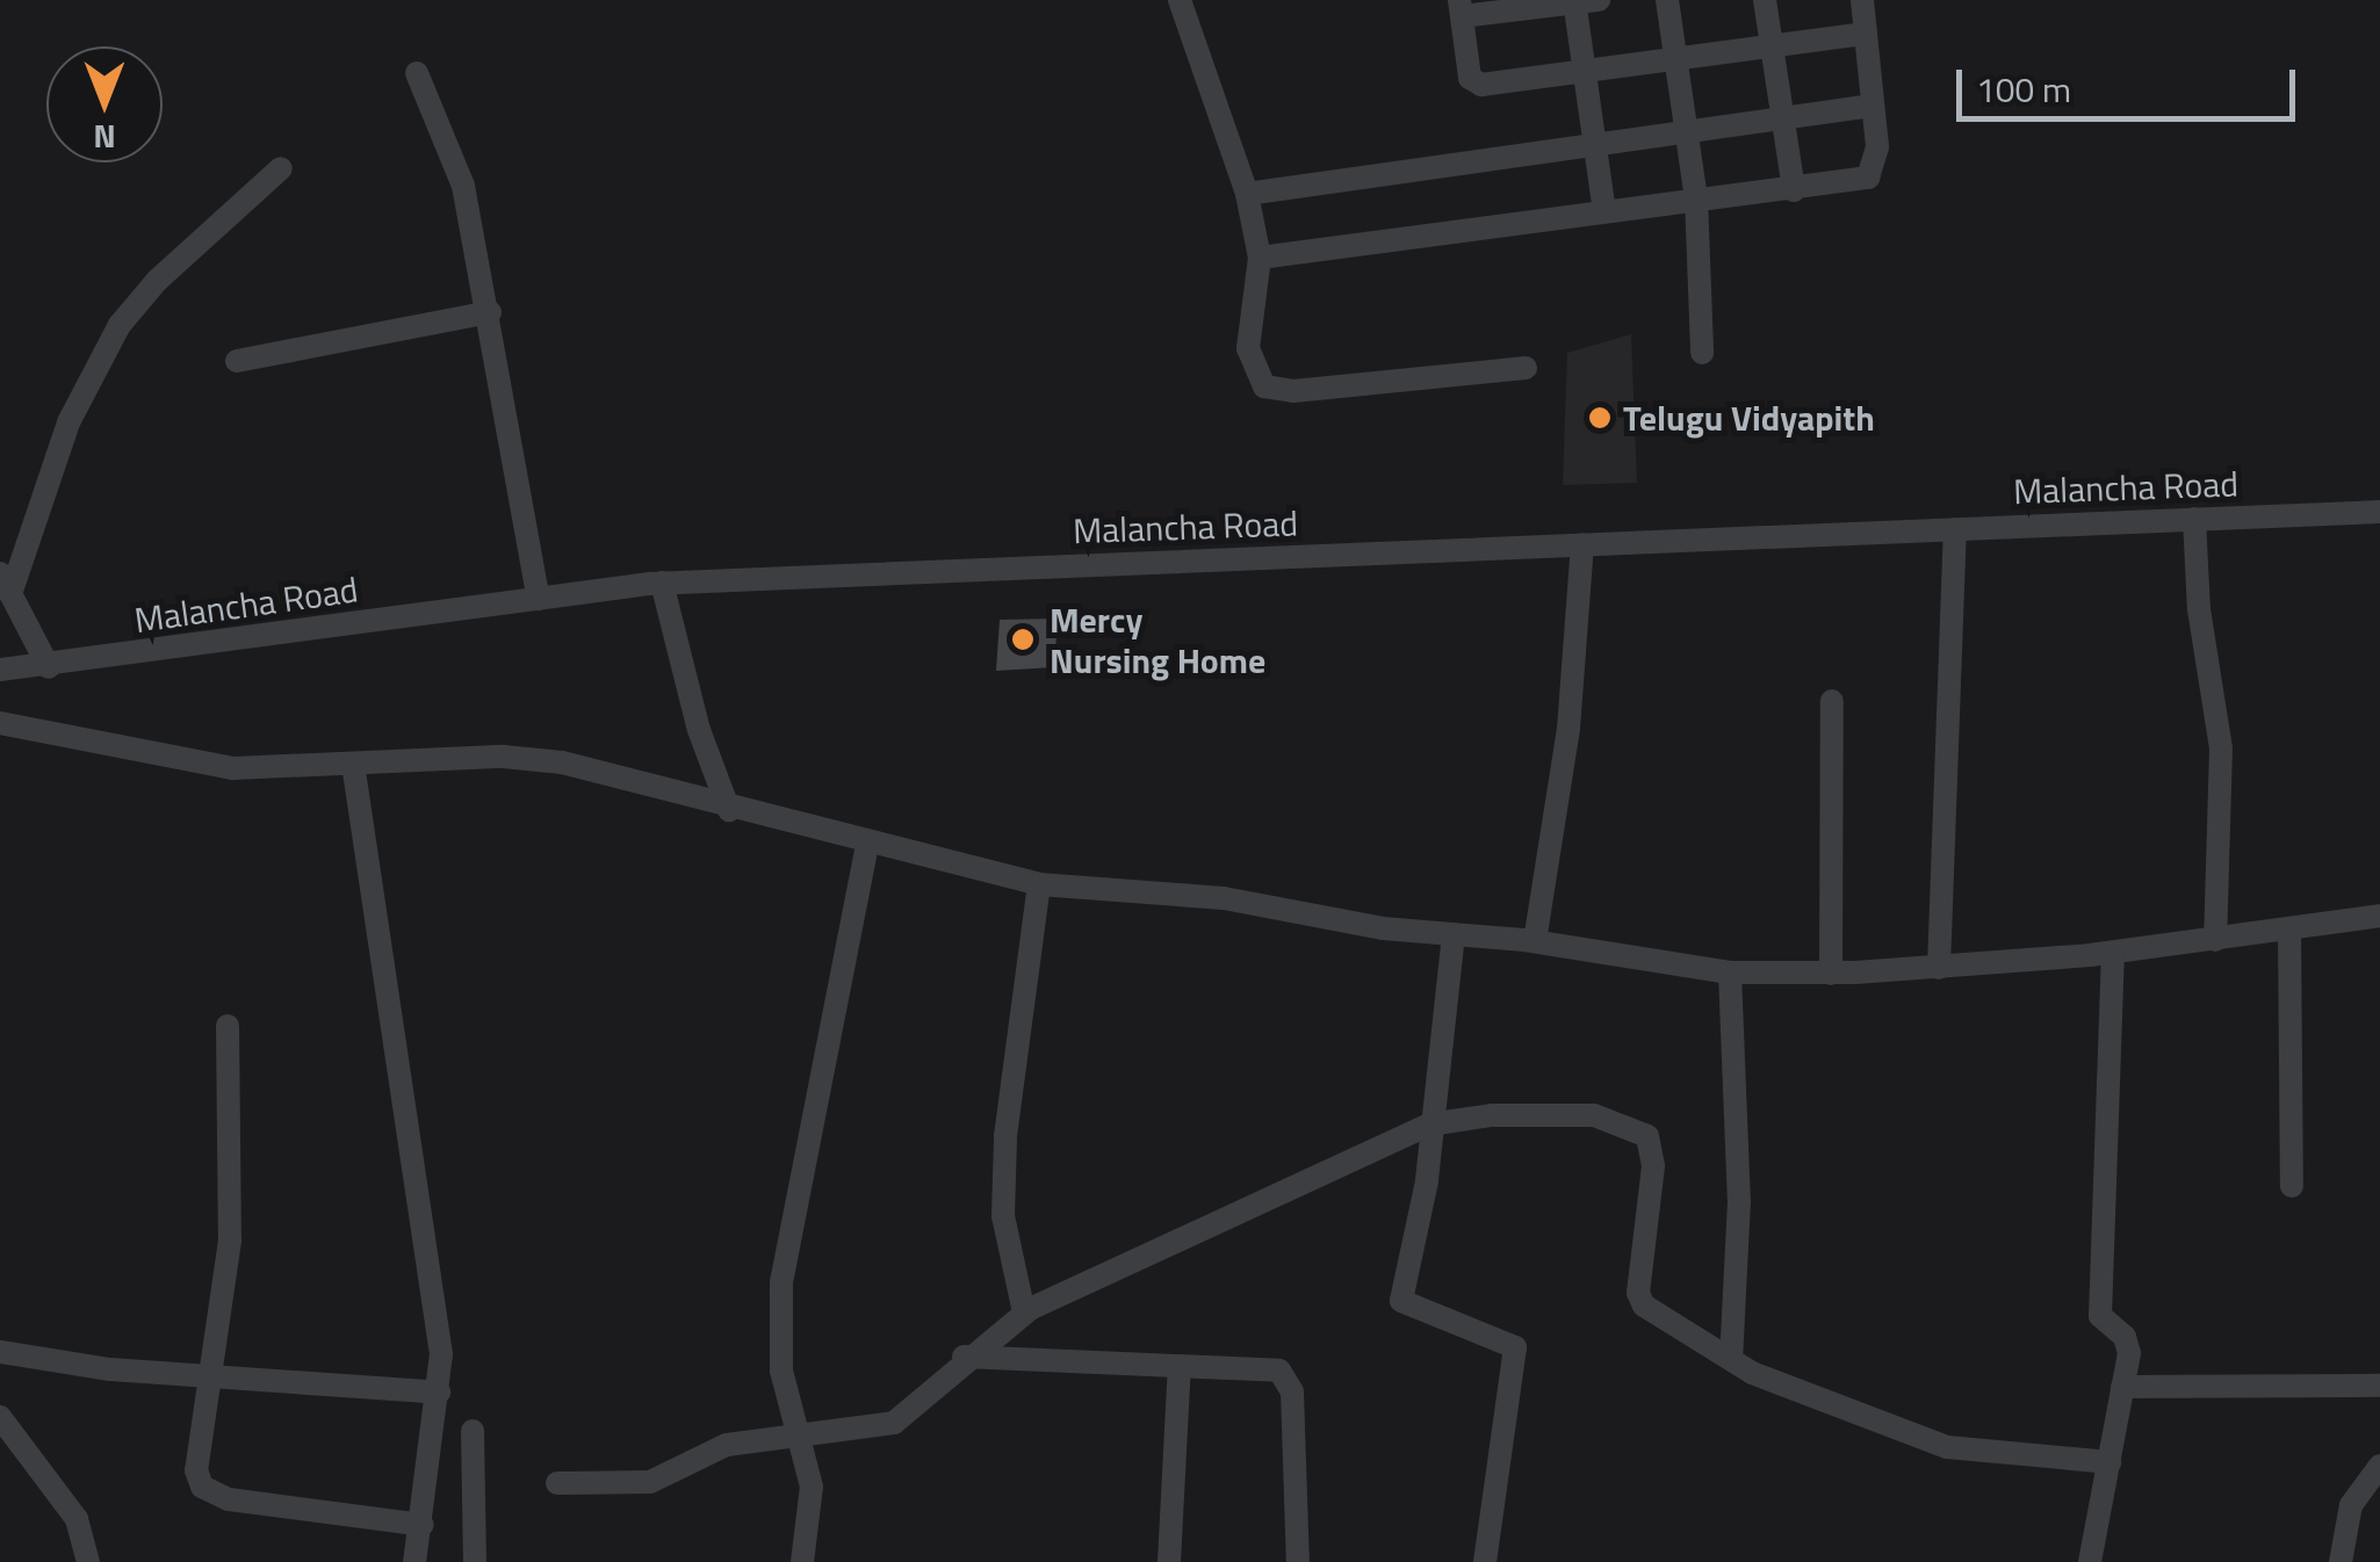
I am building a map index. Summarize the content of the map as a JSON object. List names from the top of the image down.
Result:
{
  "streets": {
    "street": ["Malancha Road"]
  },
  "places": ["Telugu Vidyapith", "Mercy Nursing Home"],
  "scale_bar": "100 m",
  "north": "bottom"
}
